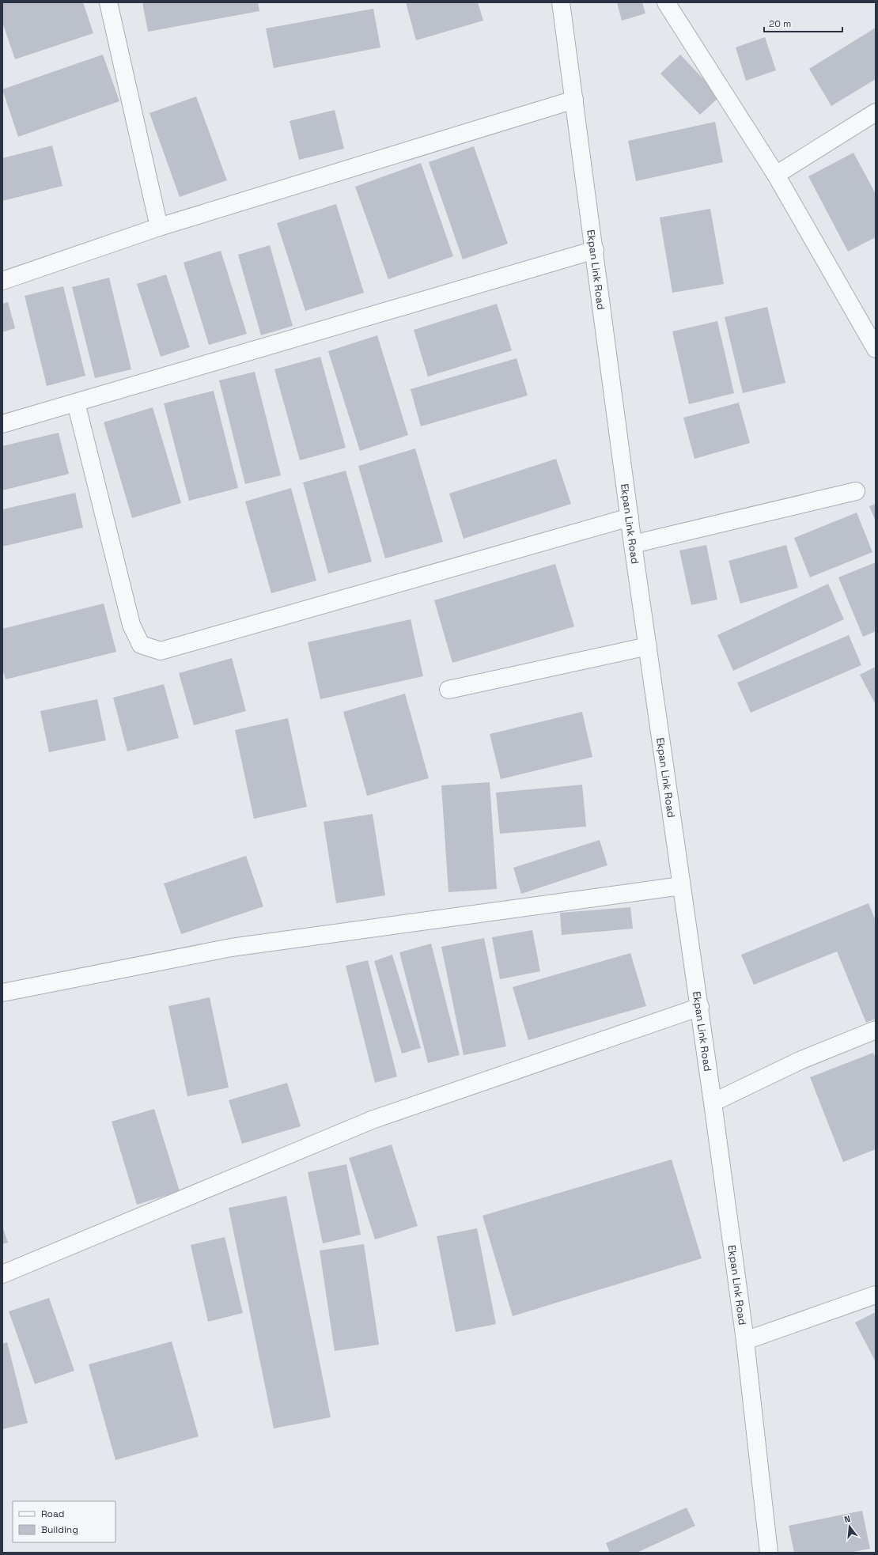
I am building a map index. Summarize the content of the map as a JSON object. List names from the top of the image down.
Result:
{
  "streets": {
    "street": ["Ekpan Link Road"]
  },
  "legend": ["Road", "Building"],
  "scale_bar": "20 m",
  "north": "top"
}
